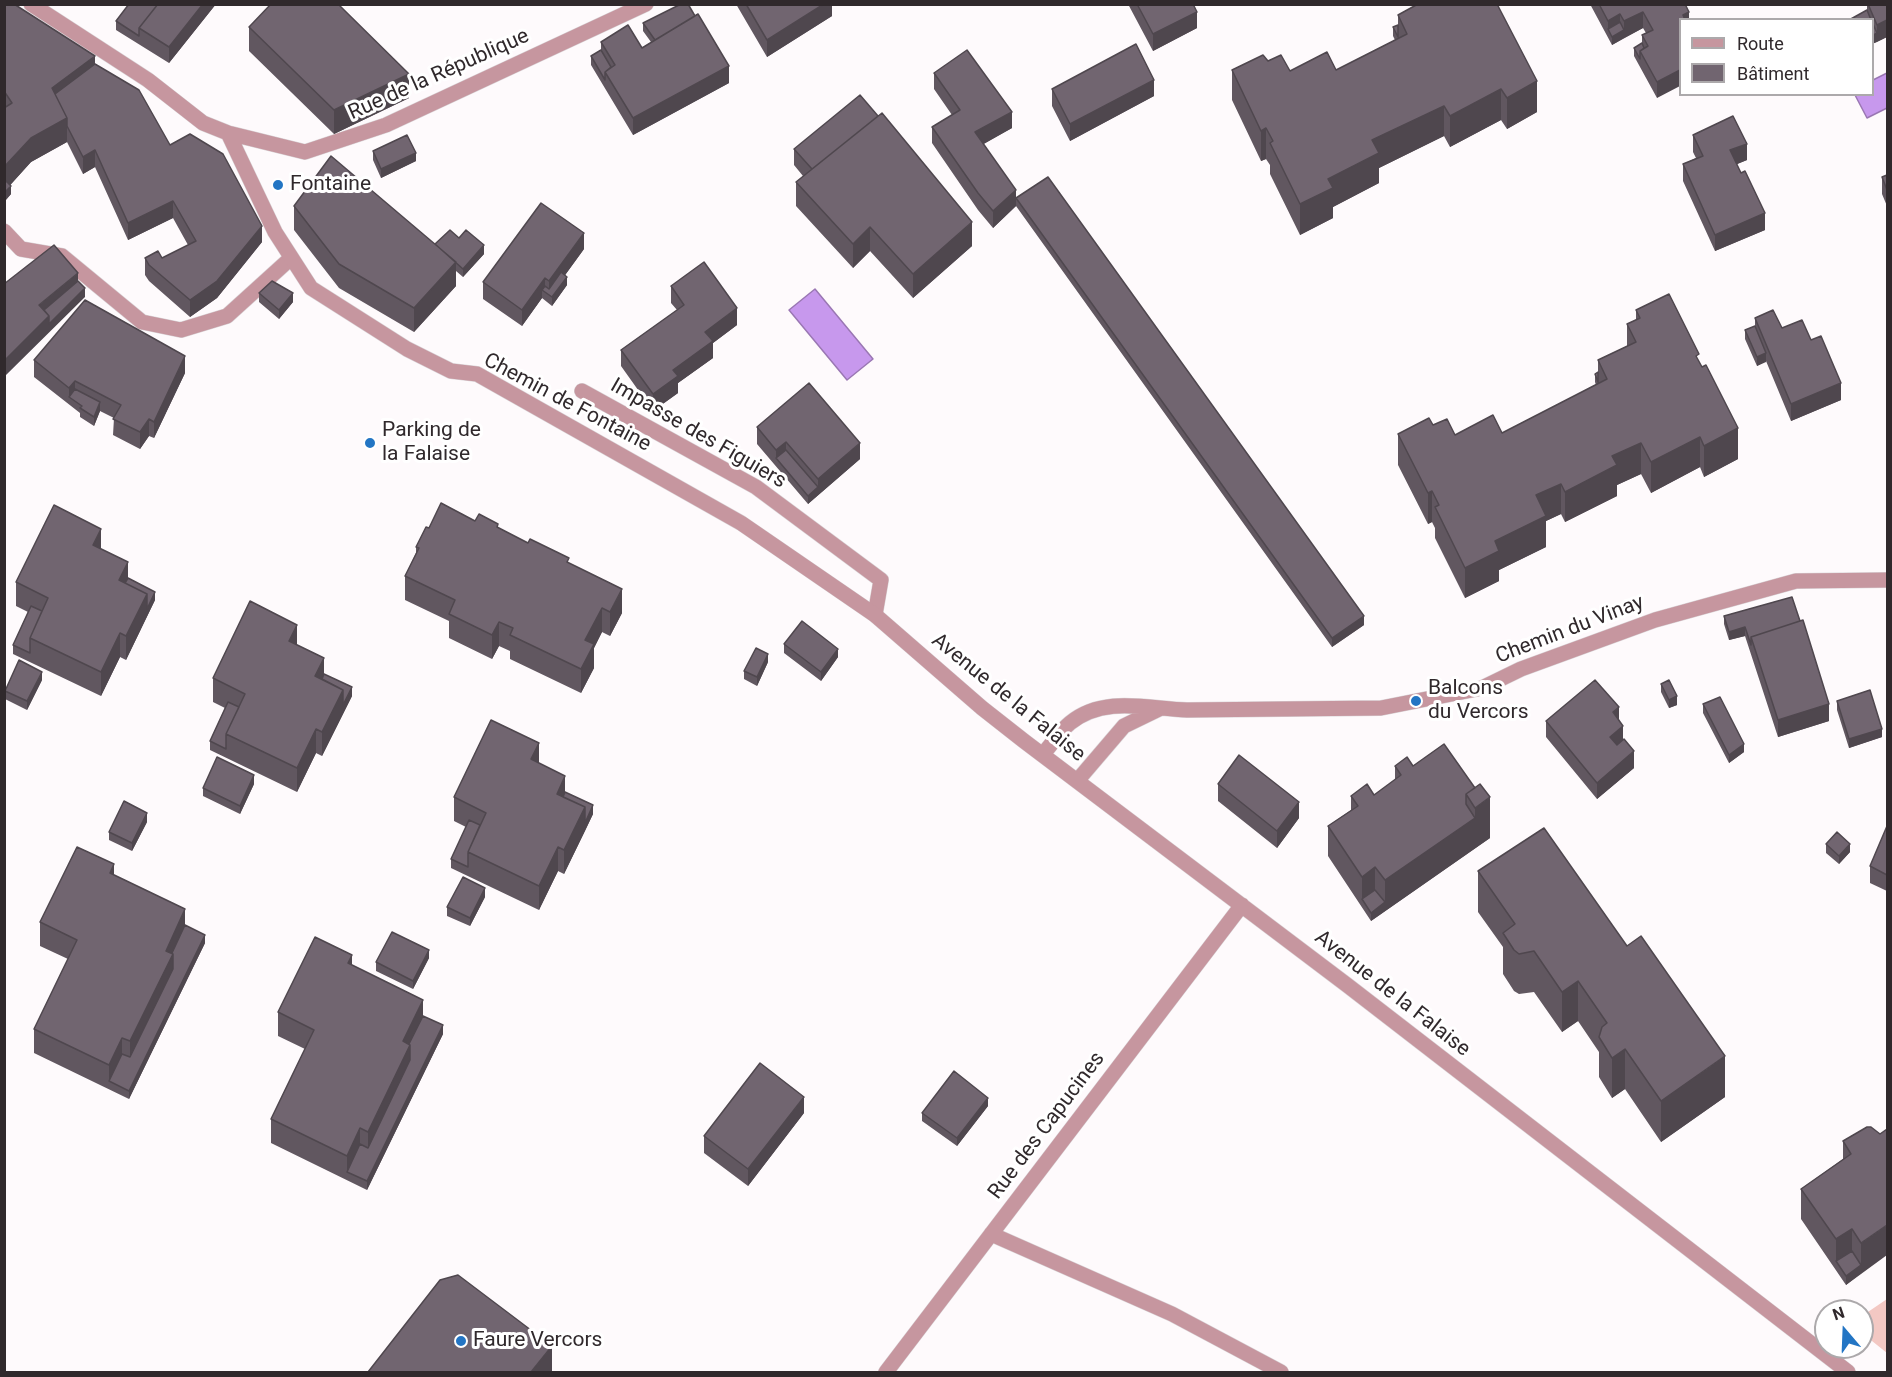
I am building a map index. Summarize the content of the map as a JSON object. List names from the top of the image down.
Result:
{
  "streets": {
    "street": [
      "Rue de la République",
      "Chemin de Fontaine",
      "Impasse des Figuiers",
      "Chemin du Vinay",
      "Avenue de la Falaise",
      "Rue des Capucines"
    ]
  },
  "crossings": [
    ["Rue de la République", "Chemin de Fontaine"],
    ["Chemin de Fontaine", "Impasse des Figuiers"],
    ["Chemin de Fontaine", "Avenue de la Falaise"],
    ["Chemin du Vinay", "Avenue de la Falaise"],
    ["Avenue de la Falaise", "Rue des Capucines"]
  ],
  "places": [
    "Fontaine",
    "Parking de la Falaise",
    "Balcons du Vercors",
    "Faure Vercors"
  ],
  "legend": ["Route", "Bâtiment"],
  "north": "top"
}
